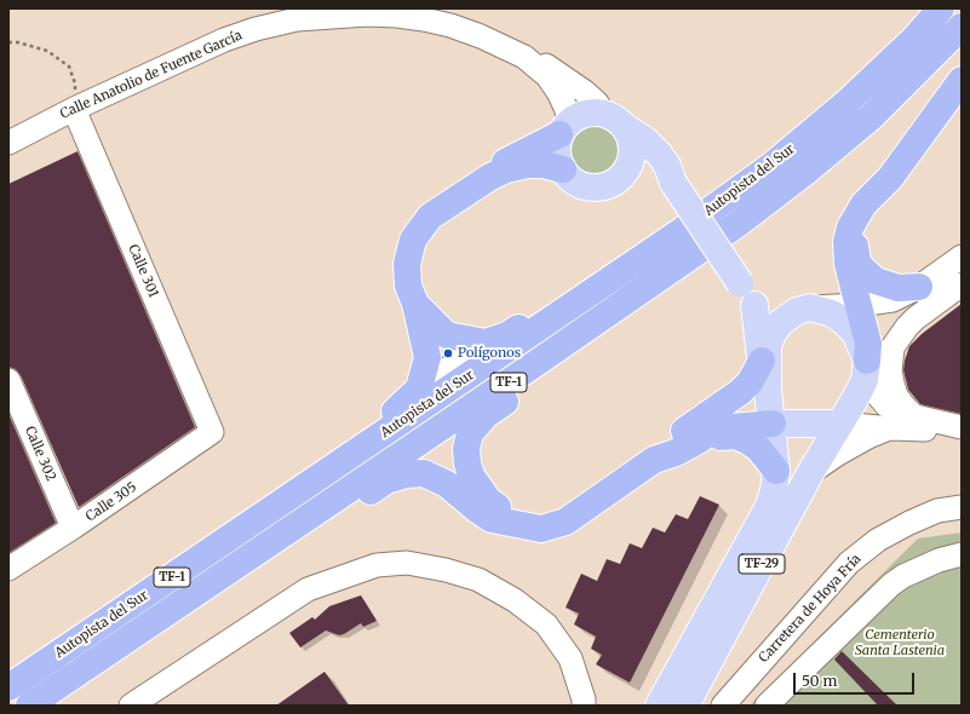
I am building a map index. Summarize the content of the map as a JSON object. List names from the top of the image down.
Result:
{
  "streets": {
    "highway": ["Autopista del Sur", "TF-1"],
    "main road": ["TF-29"],
    "street": [
      "Calle Anatolio de Fuente García",
      "Calle 301",
      "Calle 302",
      "Calle 305",
      "Carretera de Hoya Fría"
    ]
  },
  "crossings": [
    ["Calle Anatolio de Fuente García", "Calle 301"],
    ["Calle 301", "Calle 305"],
    ["Calle 302", "Calle 305"]
  ],
  "parks": ["Cementerio Santa Lastenia"],
  "places": ["Polígonos"],
  "scale_bar": "50 m"
}
